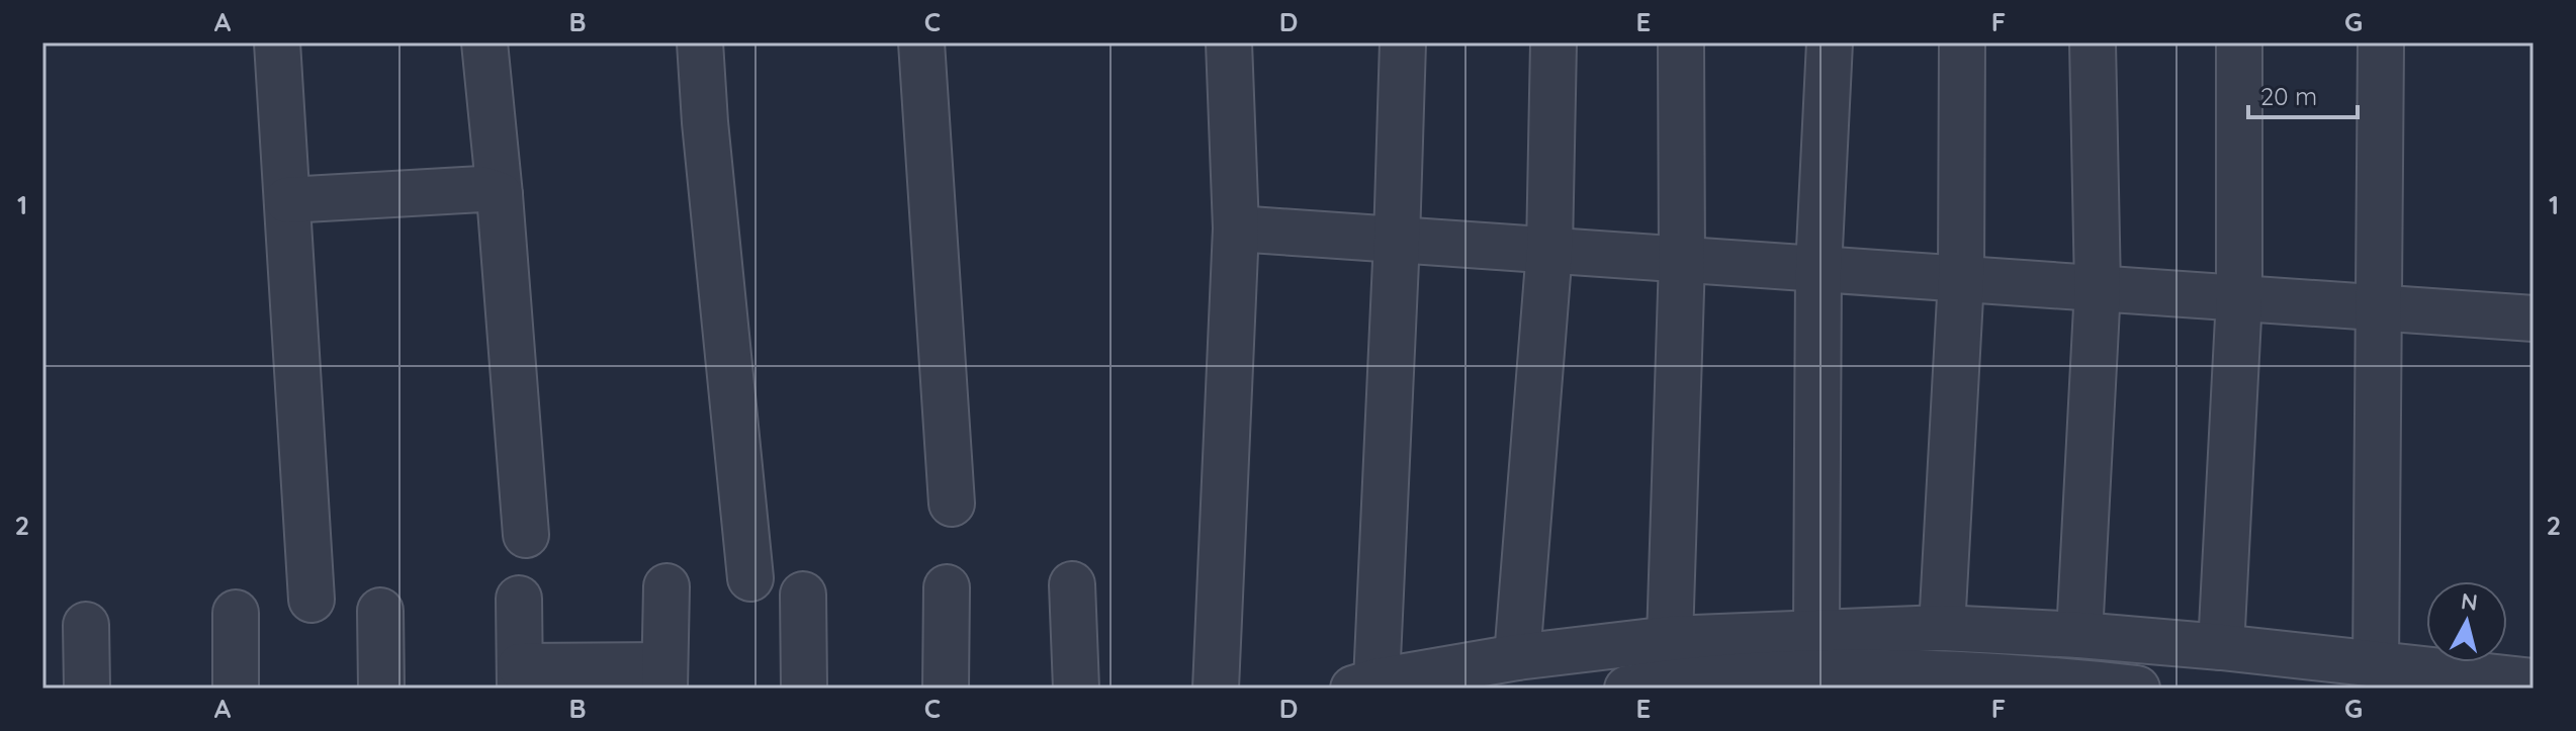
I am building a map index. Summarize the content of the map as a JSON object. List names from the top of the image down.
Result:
{
  "scale_bar": "20 m",
  "north": "top",
  "grid": {
    "columns": [
      "A",
      "B",
      "C",
      "D",
      "E",
      "F",
      "G"
    ],
    "rows": ["1", "2"]
  }
}
